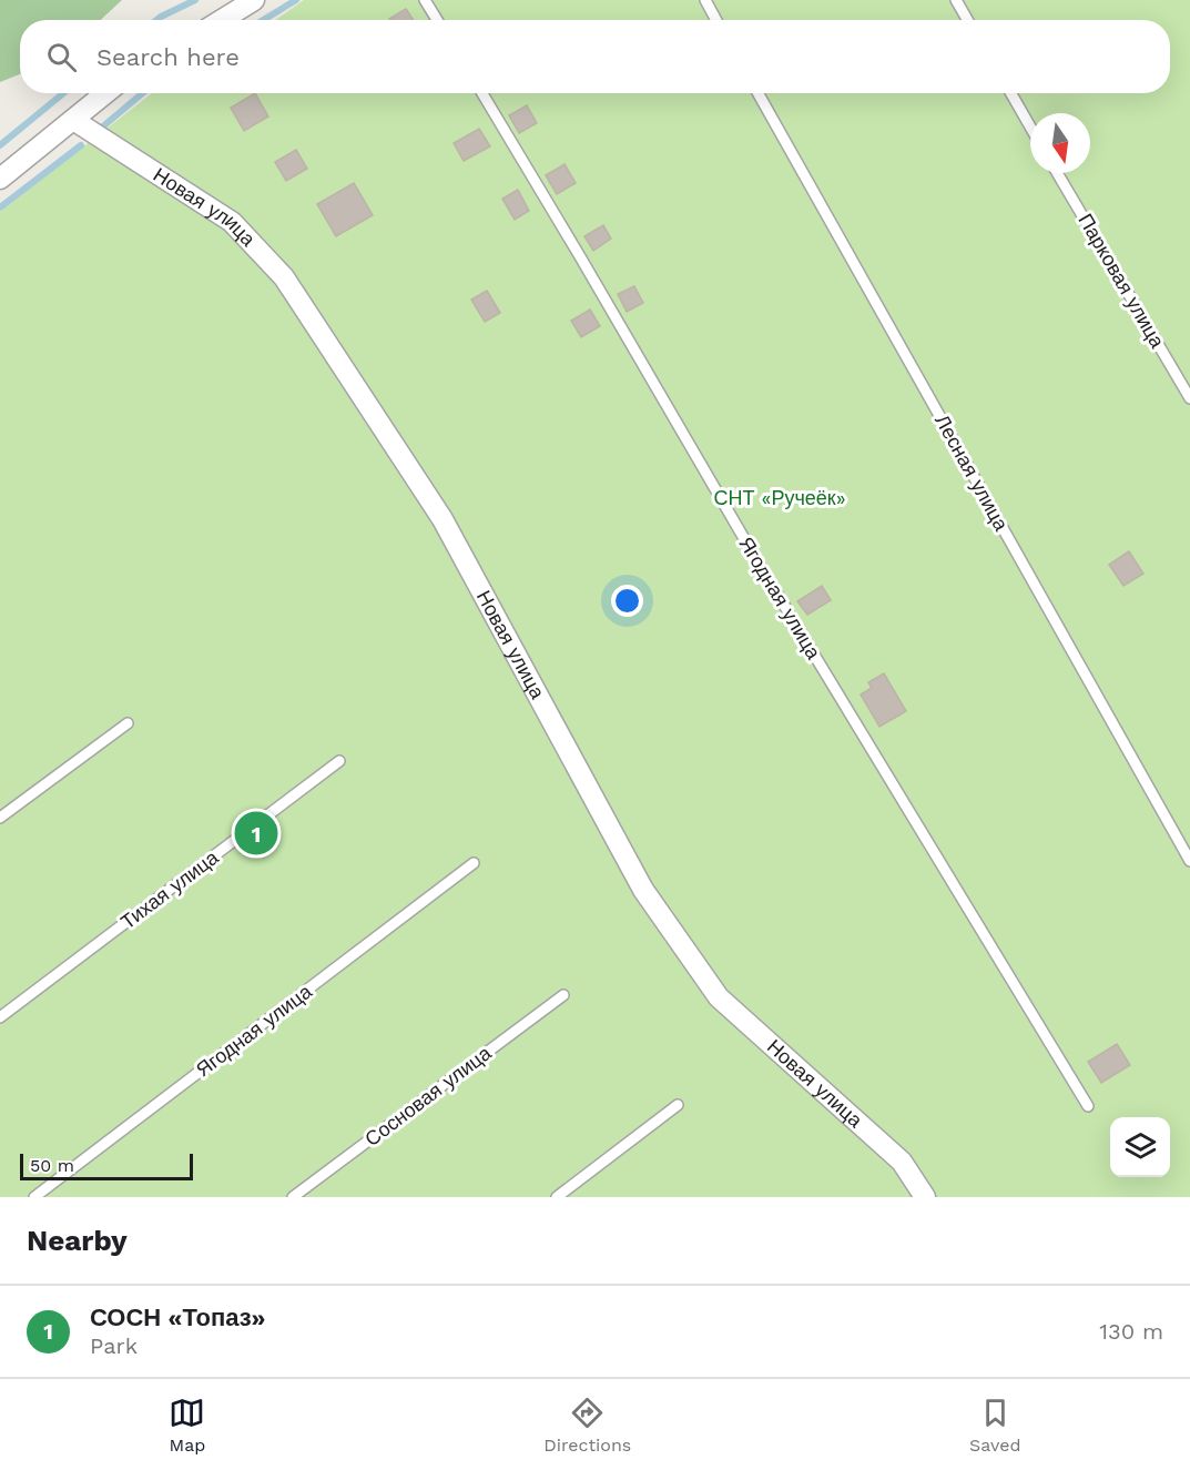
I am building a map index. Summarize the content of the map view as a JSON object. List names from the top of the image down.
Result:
{
  "streets": {
    "street": ["Новая улица"],
    "lane": [
      "Парковая улица",
      "Лесная улица",
      "Ягодная улица",
      "Тихая улица",
      "Сосновая улица"
    ]
  },
  "parks": ["СНТ «Ручеёк»"],
  "scale_bar": "50 m",
  "north": "bottom",
  "page": {
    "search": "Search here",
    "pins": "1",
    "scale": "50 m",
    "heading": "Nearby",
    "list": [
      {
        "mark": "1",
        "name": "СОСН «Топаз»",
        "note": "Park",
        "value": "130 m"
      }
    ],
    "nav": ["Map", "Directions", "Saved"]
  }
}
